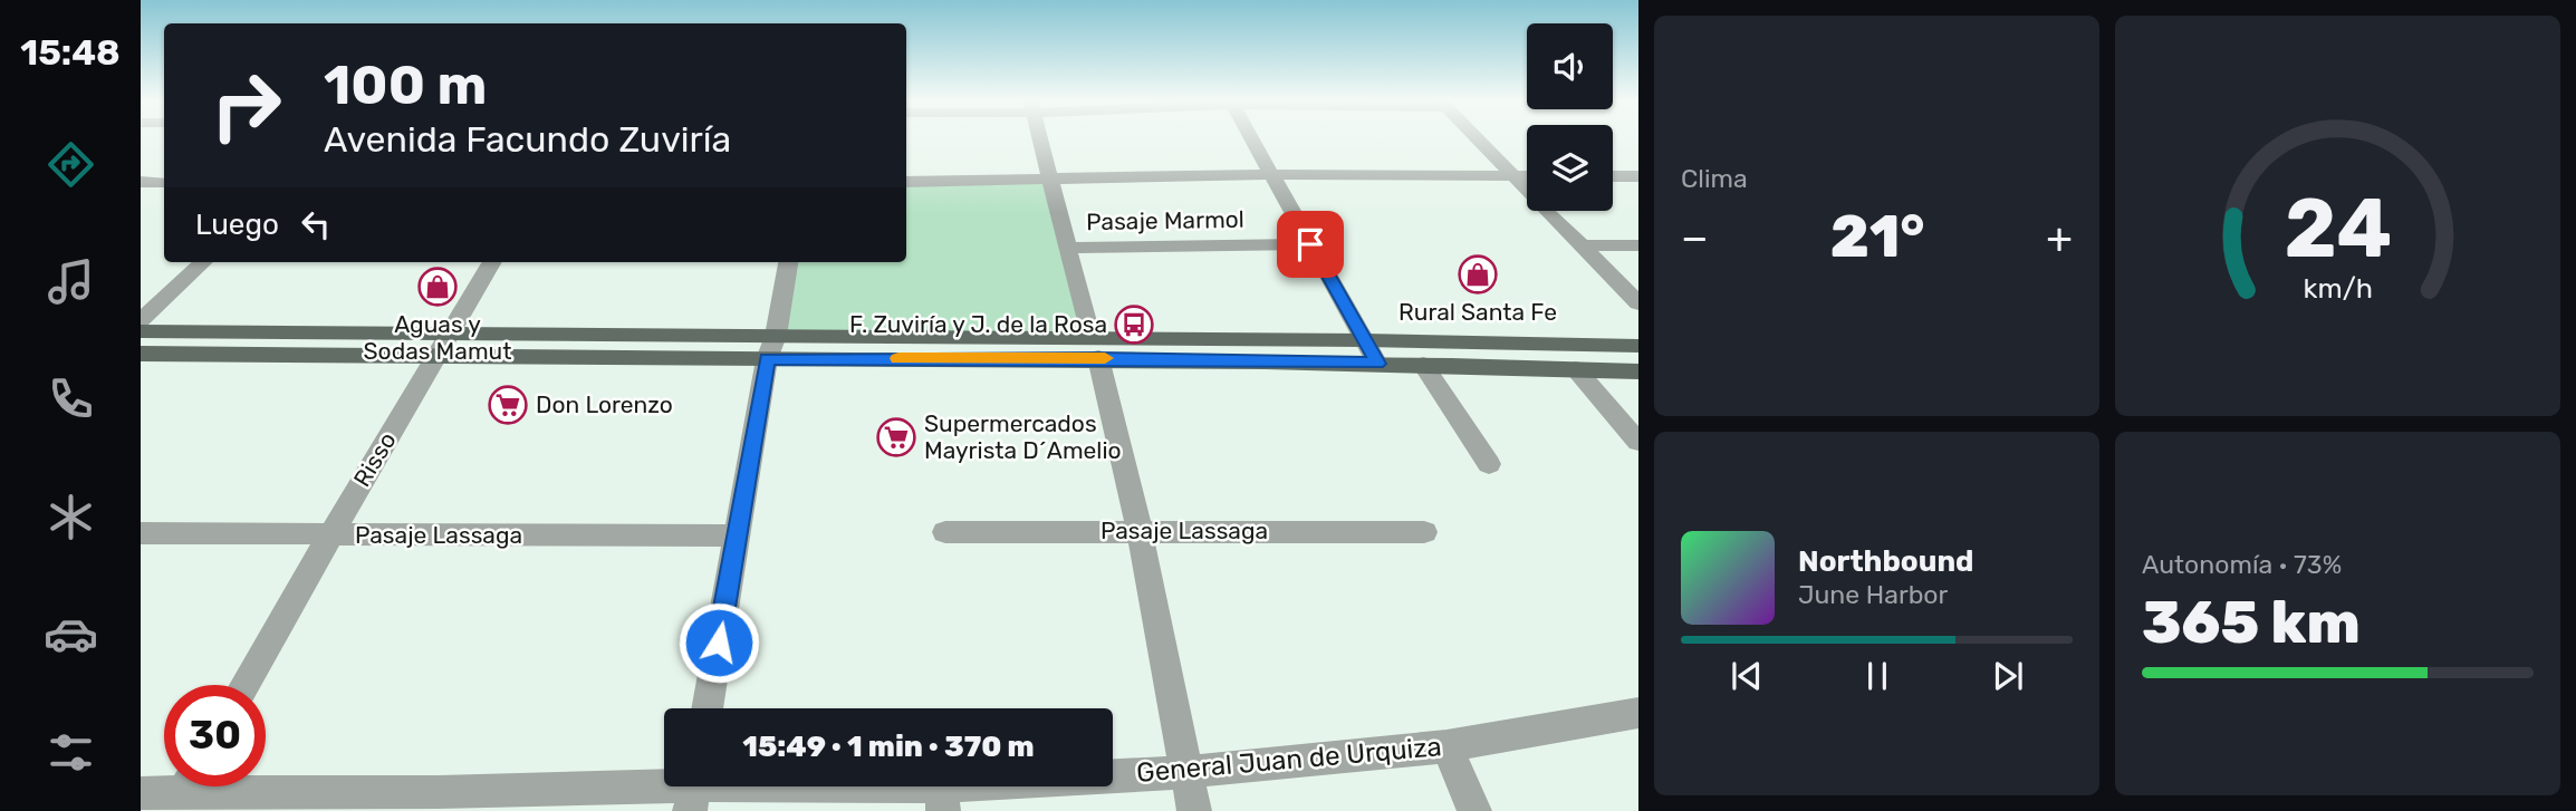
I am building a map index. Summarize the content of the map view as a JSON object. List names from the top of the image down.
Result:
{
  "streets": {
    "street": [
      "Pasaje Marmol",
      "Risso",
      "Pasaje Lassaga",
      "General Juan de Urquiza"
    ]
  },
  "crossings": [
    ["Risso", "Pasaje Lassaga"]
  ],
  "places": {
    "shop": ["Rural Santa Fe", "Aguas y Sodas Mamut"],
    "bus stop": ["F. Zuviría y J. de la Rosa"],
    "supermarket": ["Don Lorenzo", "Supermercados Mayrista D´Amelio"]
  },
  "page": {
    "tabs": "15:48",
    "tile": [
      "Clima",
      ["Autonomía · 73%", "365 km"]
    ],
    "turn": ["100 m", "Avenida Facundo Zuviría"],
    "then": "Luego",
    "heat": ["−", "21°", "+"],
    "song": ["Northbound", "June Harbor"],
    "limit": "30",
    "trip": "15:49 · 1 min · 370 m",
    "gauge": ["24", "km/h"]
  }
}
